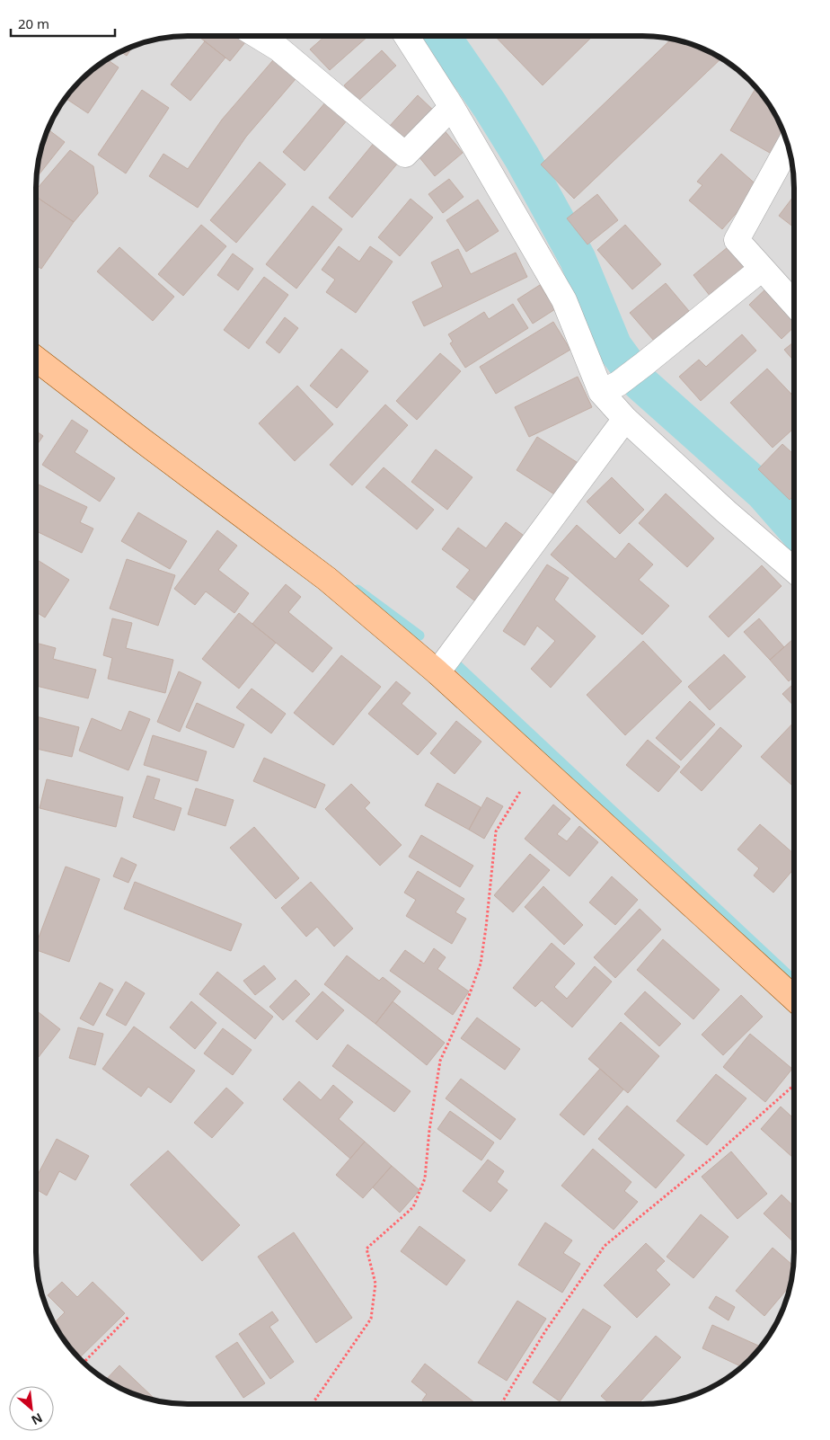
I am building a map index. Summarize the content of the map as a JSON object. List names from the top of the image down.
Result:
{
  "scale_bar": "20 m",
  "north": "bottom right"
}
